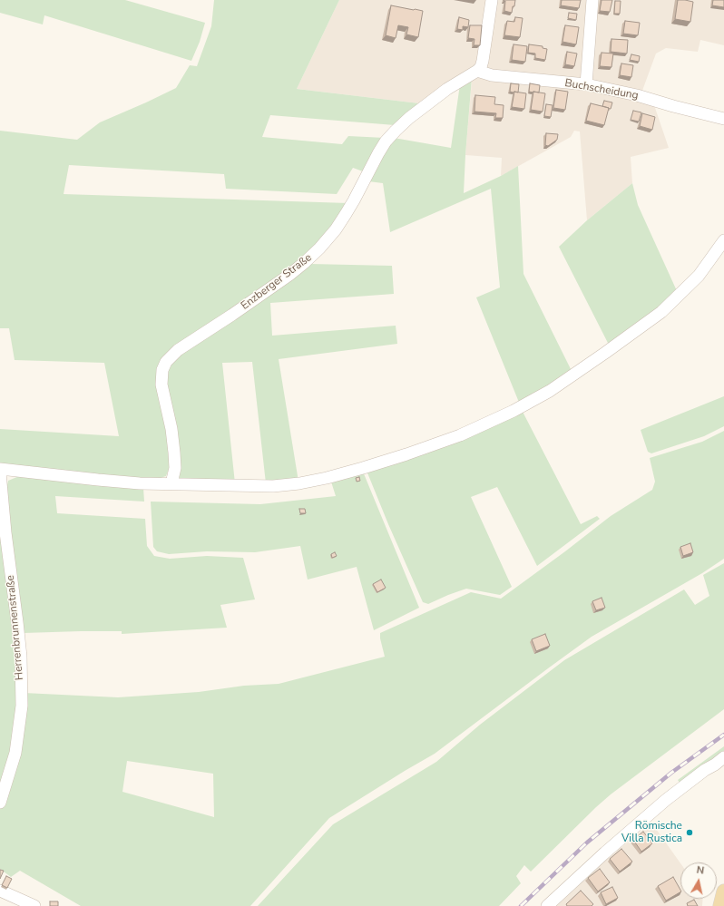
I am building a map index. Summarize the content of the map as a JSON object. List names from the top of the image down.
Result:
{
  "streets": {
    "street": ["Buchscheidung", "Enzberger Straße", "Herrenbrunnenstraße"]
  },
  "crossings": [
    ["Buchscheidung", "Enzberger Straße"]
  ],
  "places": ["Römische Villa Rustica"],
  "north": "top"
}
